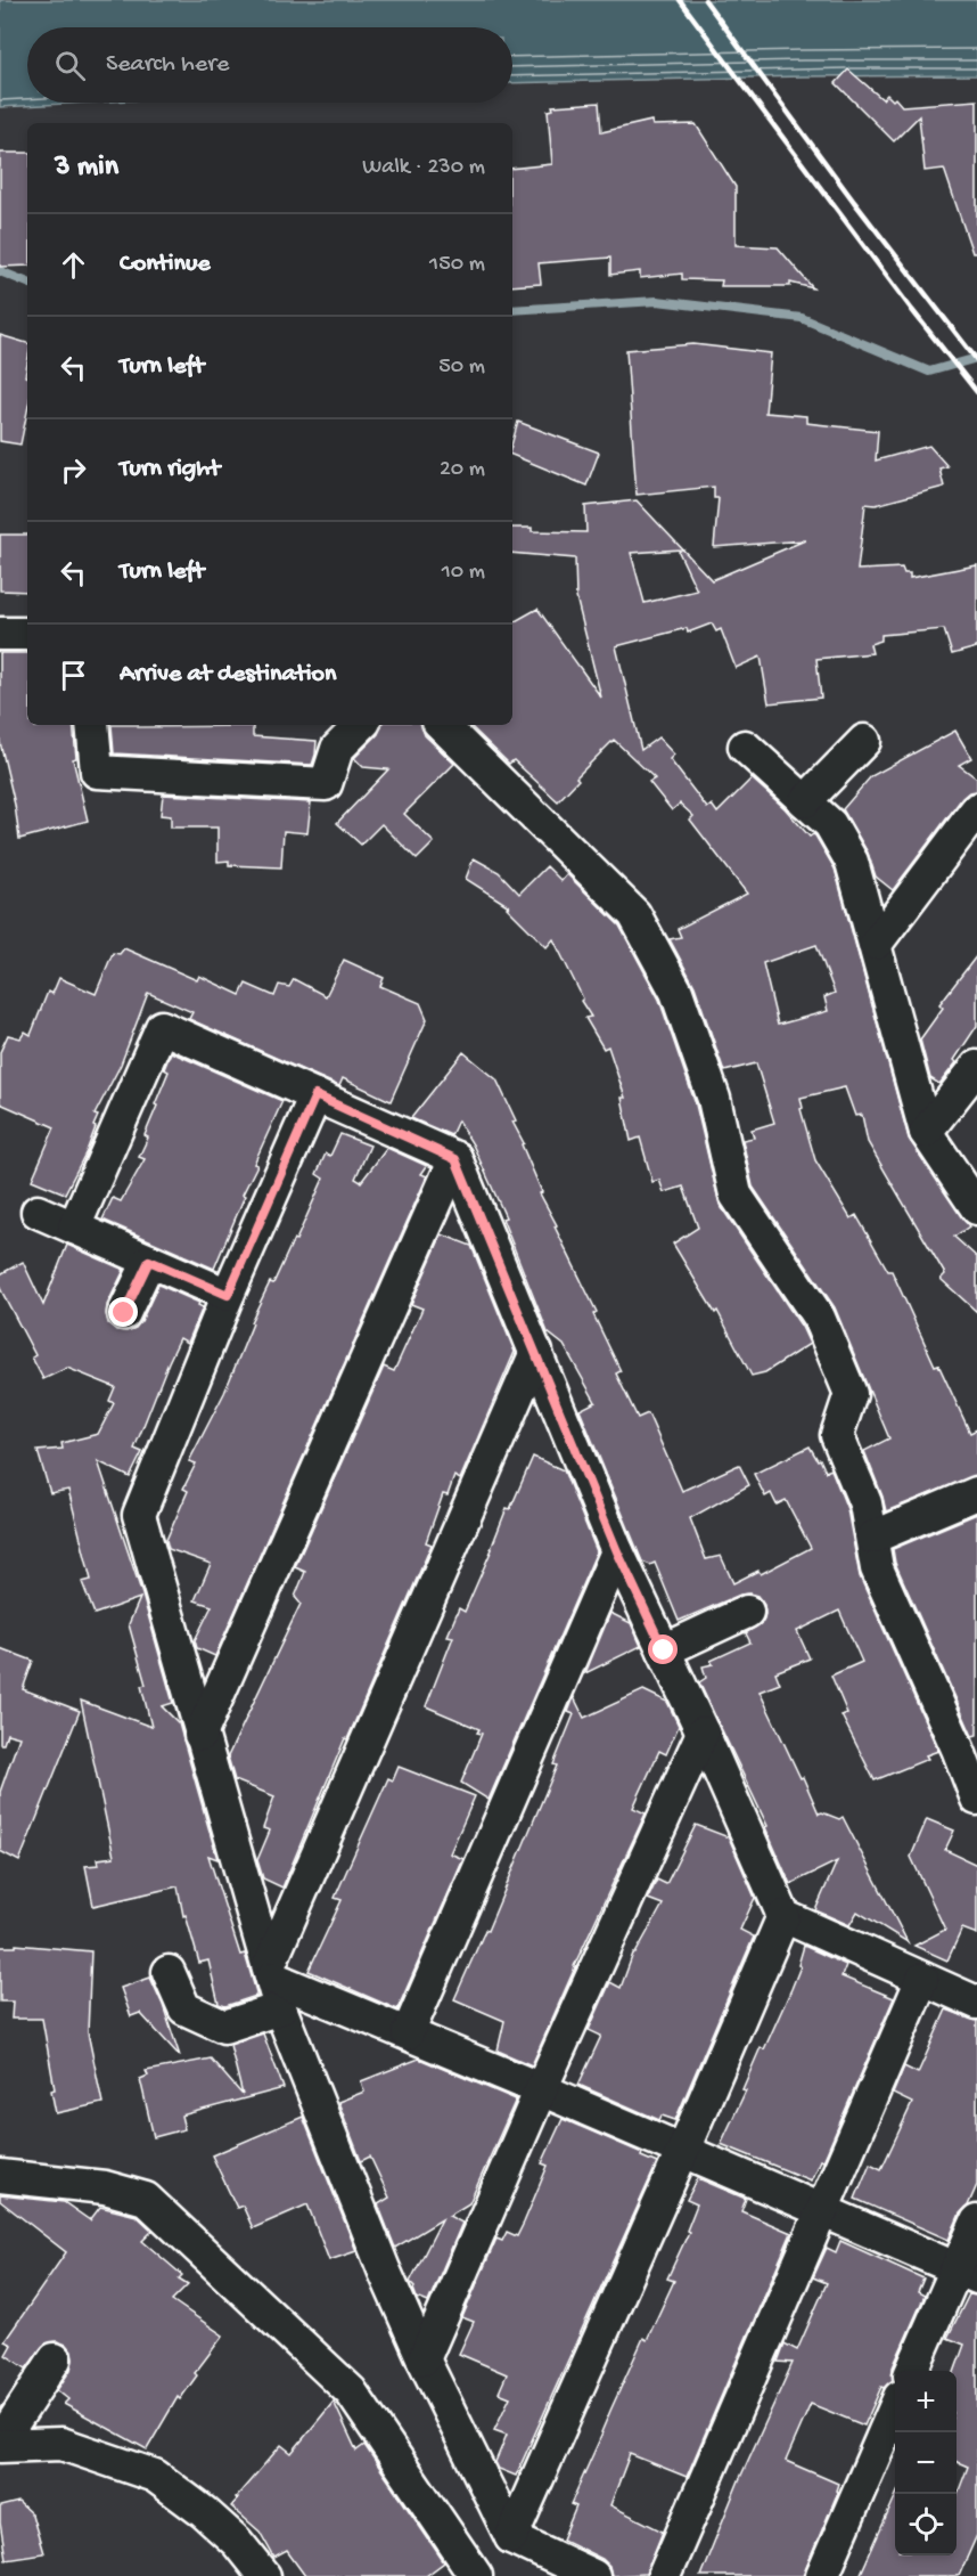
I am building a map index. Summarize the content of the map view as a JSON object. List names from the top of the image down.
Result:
{
  "page": {
    "search": "Search here",
    "heading": ["3 min", "Walk · 230 m"],
    "list": [
      ["Continue", "150 m"],
      ["Turn left", "50 m"],
      ["Turn right", "20 m"],
      ["Turn left", "10 m"],
      "Arrive at destination"
    ],
    "map_buttons": ["+", "−"]
  }
}
